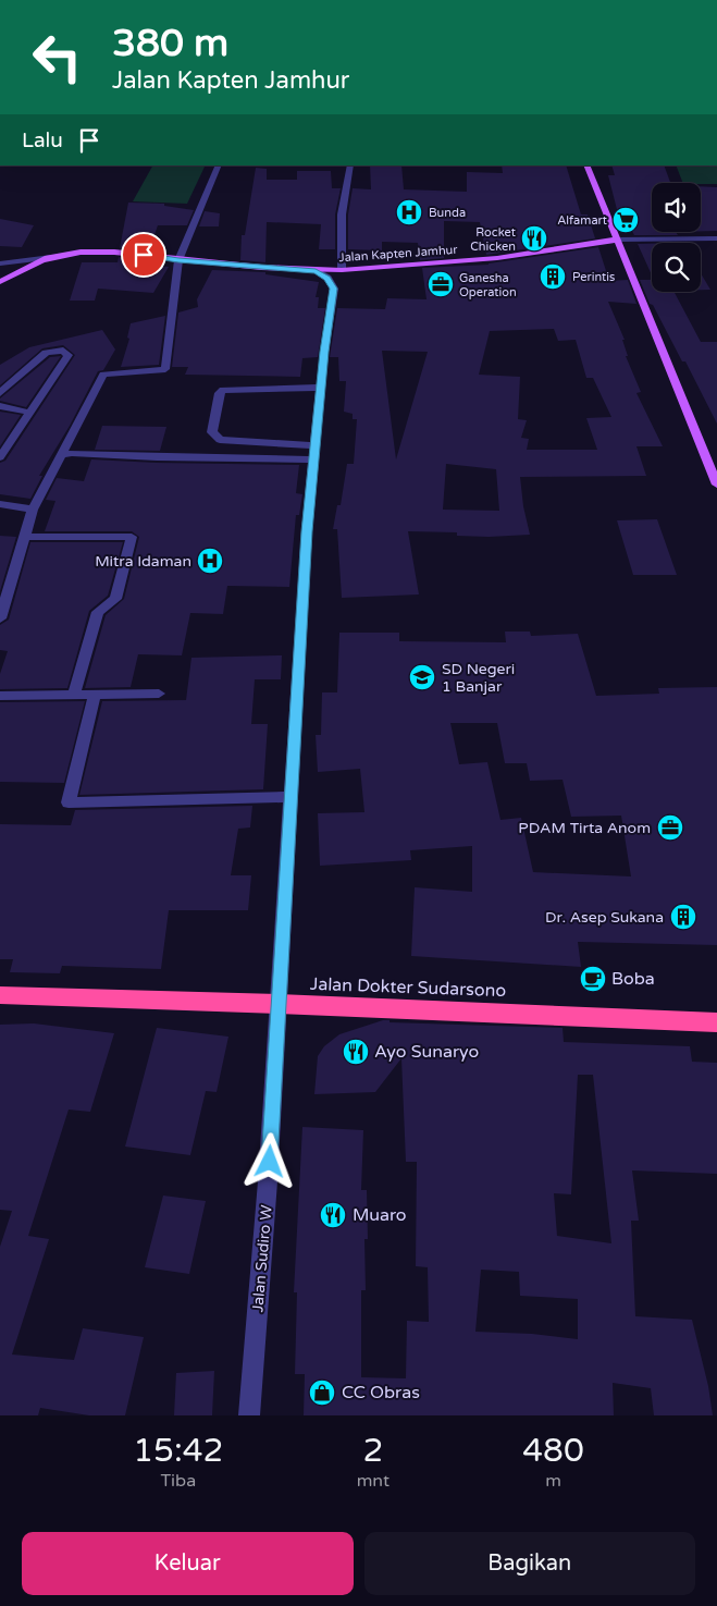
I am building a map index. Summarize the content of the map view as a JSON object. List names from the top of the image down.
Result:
{
  "streets": {
    "highway": ["Jalan Dokter Sudarsono"],
    "main road": ["Jalan Kapten Jamhur"],
    "street": ["Jalan Sudiro W"]
  },
  "crossings": [
    ["Jalan Dokter Sudarsono", "Jalan Sudiro W"]
  ],
  "places": {
    "hospital": ["Bunda", "Mitra Idaman"],
    "supermarket": ["Alfamart"],
    "restaurant": ["Rocket Chicken", "Ayo Sunaryo", "Muaro"],
    "building": ["Perintis", "Dr. Asep Sukana"],
    "office": ["Ganesha Operation", "PDAM Tirta Anom"],
    "school or university": ["SD Negeri 1 Banjar"],
    "cafe": ["Boba"],
    "shop": ["CC Obras"]
  },
  "page": {
    "turn": ["380 m", "Jalan Kapten Jamhur"],
    "then": "Lalu",
    "eta": [
      "15:42",
      "Tiba",
      "2",
      "mnt",
      "480",
      "m"
    ],
    "buttons": ["Keluar", "Bagikan"]
  }
}
